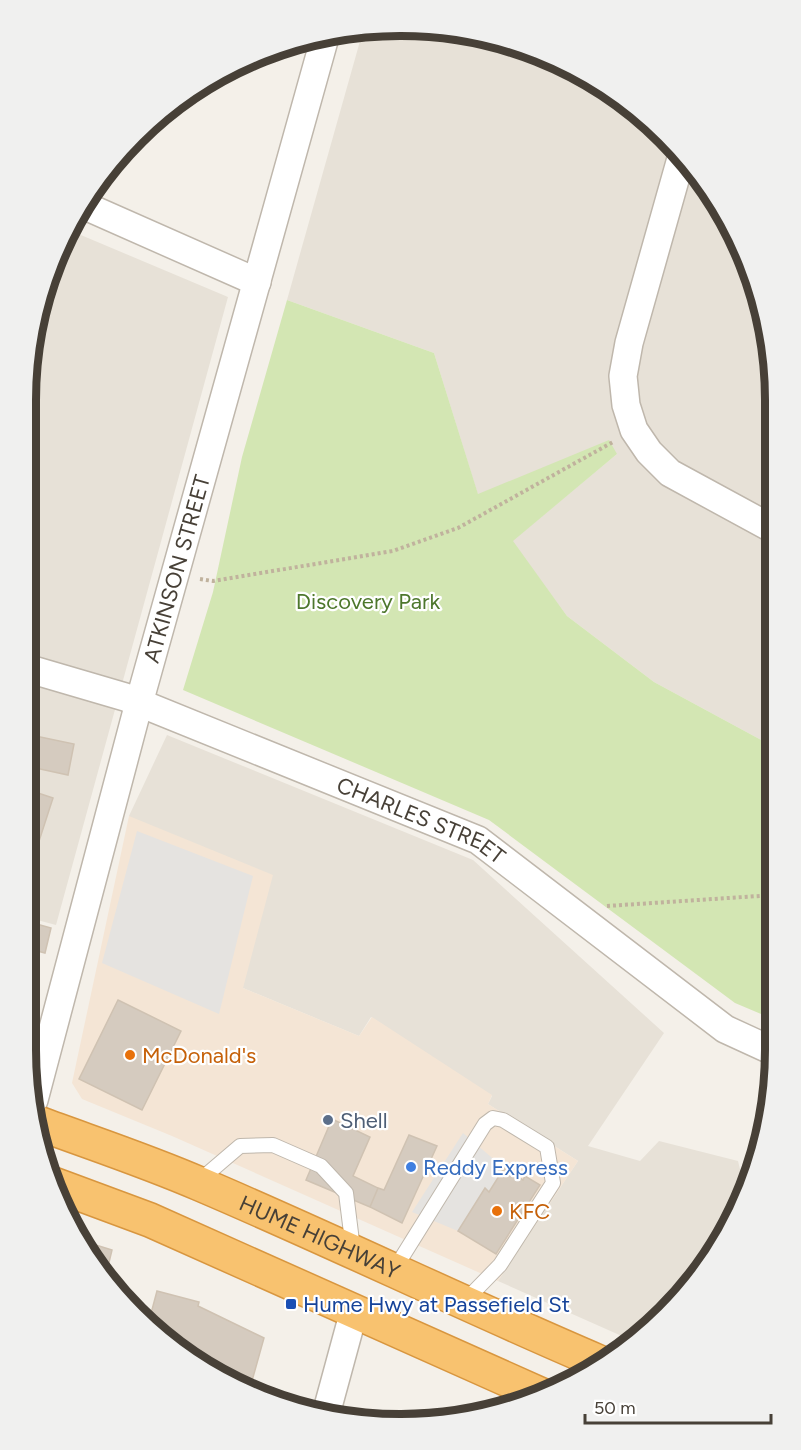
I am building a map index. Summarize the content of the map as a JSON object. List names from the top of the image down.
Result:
{
  "streets": {
    "highway": ["HUME HIGHWAY"],
    "street": ["ATKINSON STREET", "CHARLES STREET"]
  },
  "crossings": [
    ["ATKINSON STREET", "CHARLES STREET"]
  ],
  "parks": ["Discovery Park"],
  "places": {
    "other": [
      "McDonald's",
      "Shell",
      "Reddy Express",
      "KFC"
    ],
    "transit": ["Hume Hwy at Passefield St"]
  },
  "scale_bar": "50 m"
}
